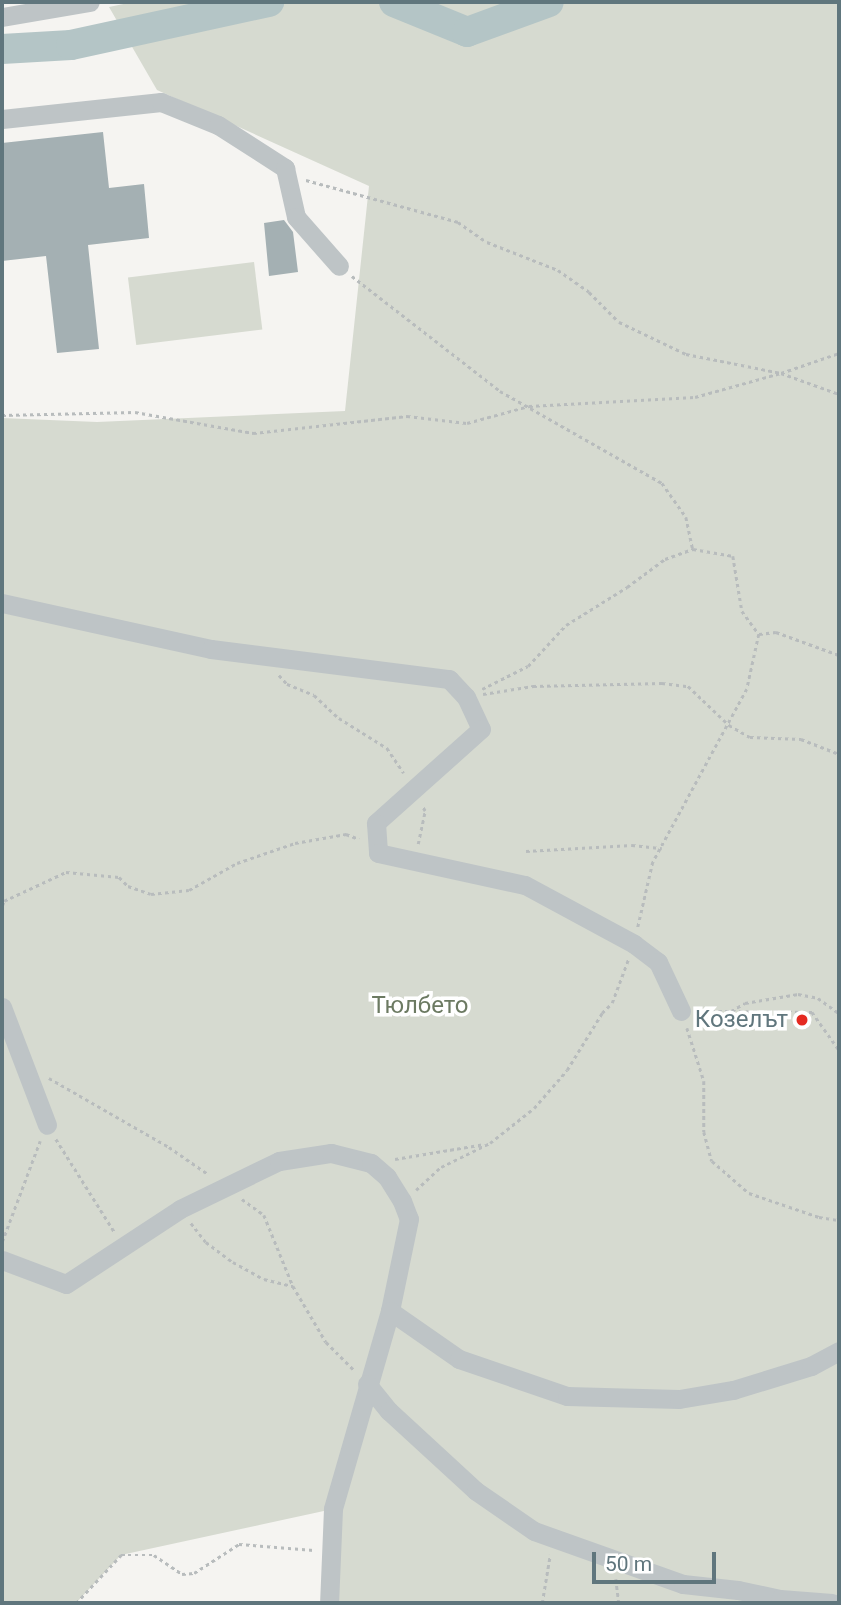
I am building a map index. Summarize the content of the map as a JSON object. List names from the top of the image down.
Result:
{
  "parks": ["Тюлбето"],
  "places": ["Козелът"],
  "scale_bar": "50 m"
}
